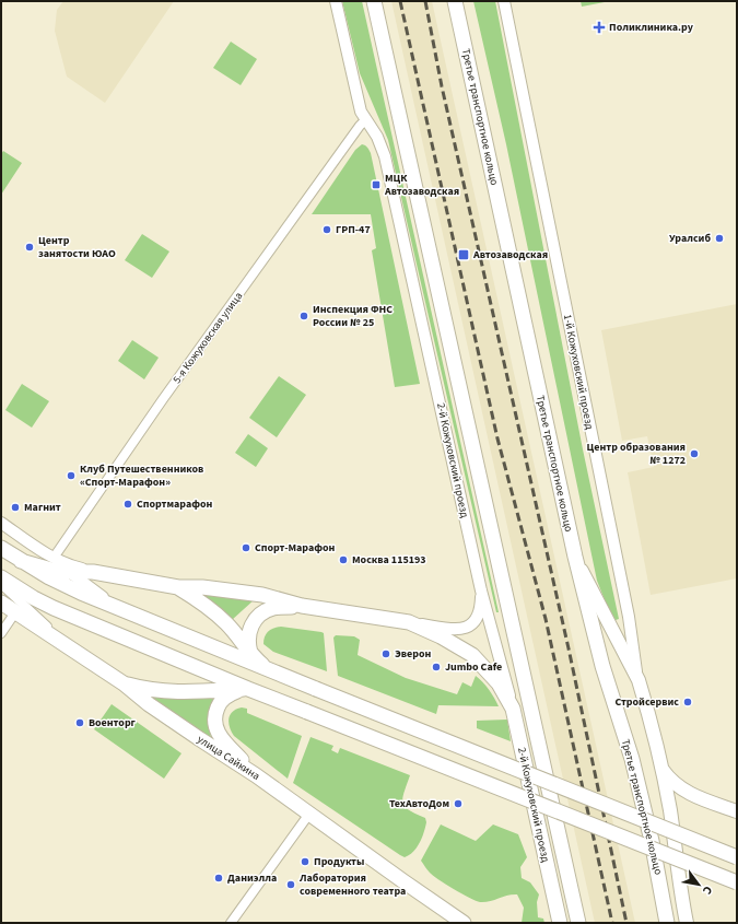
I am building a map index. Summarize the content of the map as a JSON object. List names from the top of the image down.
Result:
{
  "streets": {
    "main road": [
      "Третье транспортное кольцо",
      "1-й Кожуховский проезд",
      "2-й Кожуховский проезд",
      "улица Сайкина"
    ],
    "street": ["5-я Кожуховская улица"]
  },
  "crossings": [
    ["5-я Кожуховская улица", "2-й Кожуховский проезд"]
  ],
  "places": {
    "health": ["Поликлиника.ру"],
    "transit": ["МЦК Автозаводская", "Автозаводская"],
    "other": [
      "ГРП-47",
      "Уралсиб",
      "Центр занятости ЮАО",
      "Инспекция ФНС России № 25",
      "Центр образования № 1272",
      "Клуб Путешественников «Спорт-Марафон»",
      "Спортмарафон",
      "Магнит",
      "Спорт-Марафон",
      "Москва 115193",
      "Эверон",
      "Jumbo Cafe",
      "Стройсервис",
      "Военторг",
      "ТехАвтоДом",
      "Продукты",
      "Даниэлла",
      "Лаборатория современного театра"
    ]
  },
  "north": "bottom right"
}
